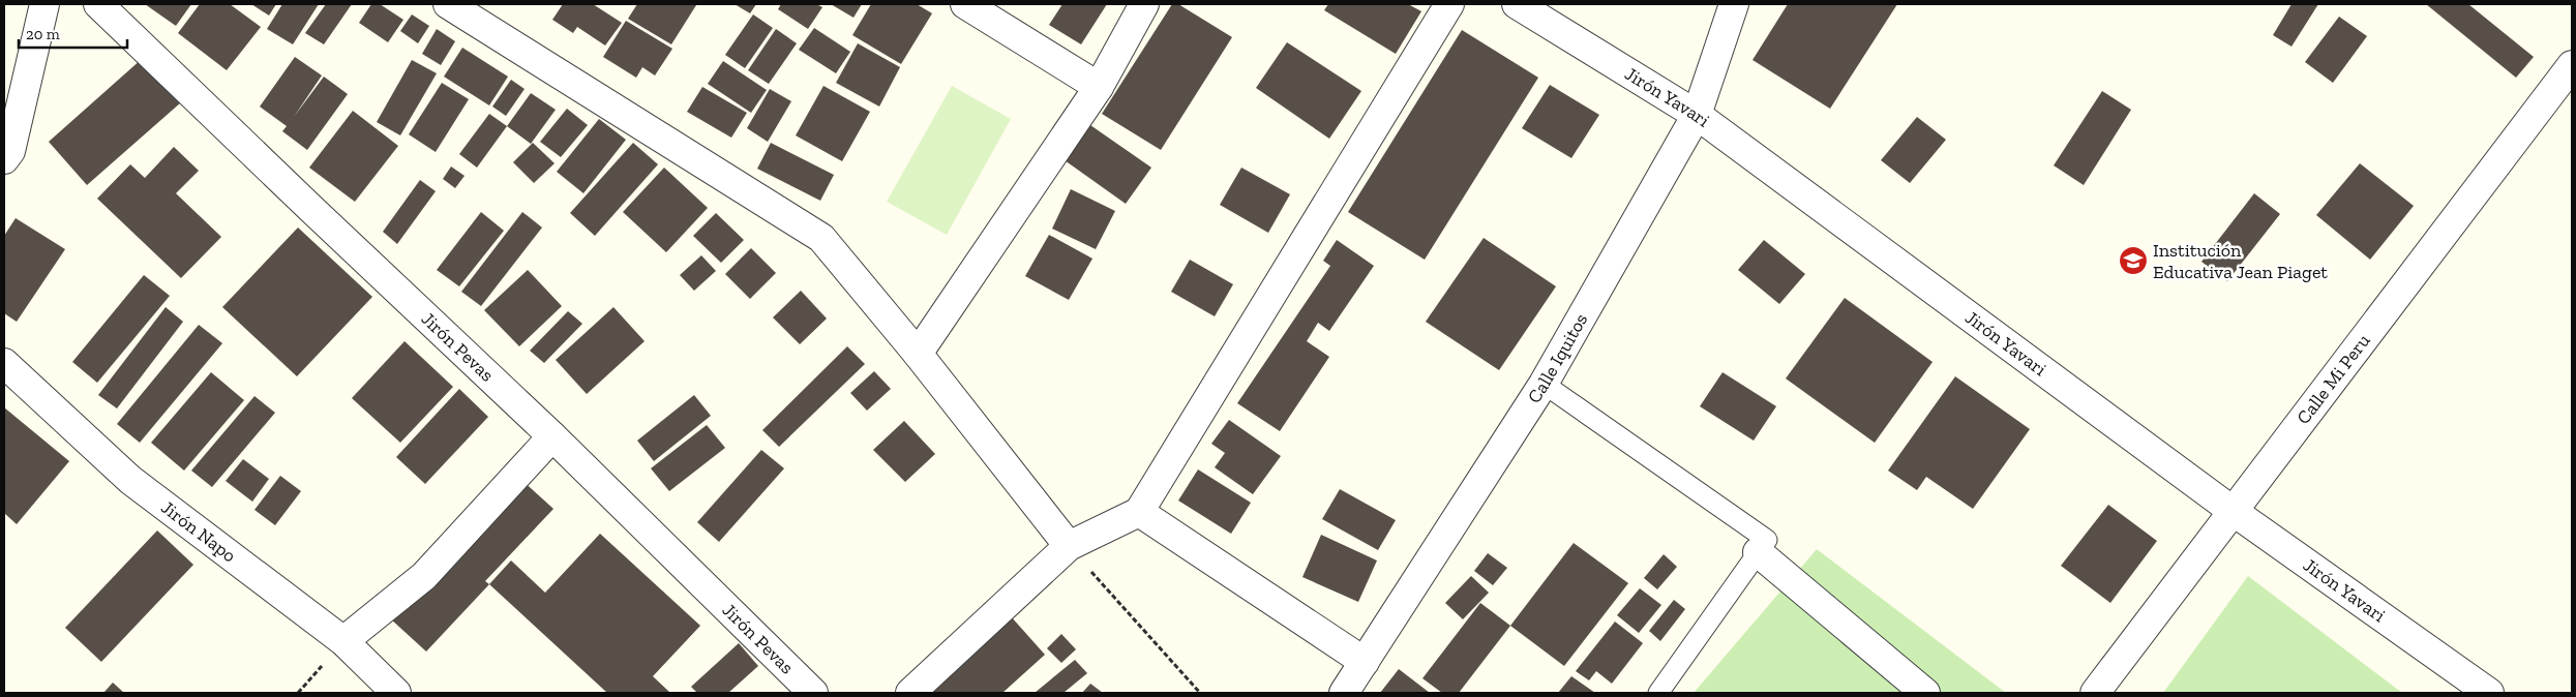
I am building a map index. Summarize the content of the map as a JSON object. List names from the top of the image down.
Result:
{
  "streets": {
    "street": [
      "Jirón Yavari",
      "Jirón Pevas",
      "Calle Iquitos",
      "Calle Mi Peru",
      "Jirón Napo"
    ]
  },
  "crossings": [
    ["Jirón Yavari", "Calle Iquitos"],
    ["Jirón Yavari", "Calle Mi Peru"]
  ],
  "places": {
    "school or university": ["Institución Educativa Jean Piaget"]
  },
  "scale_bar": "20 m"
}
